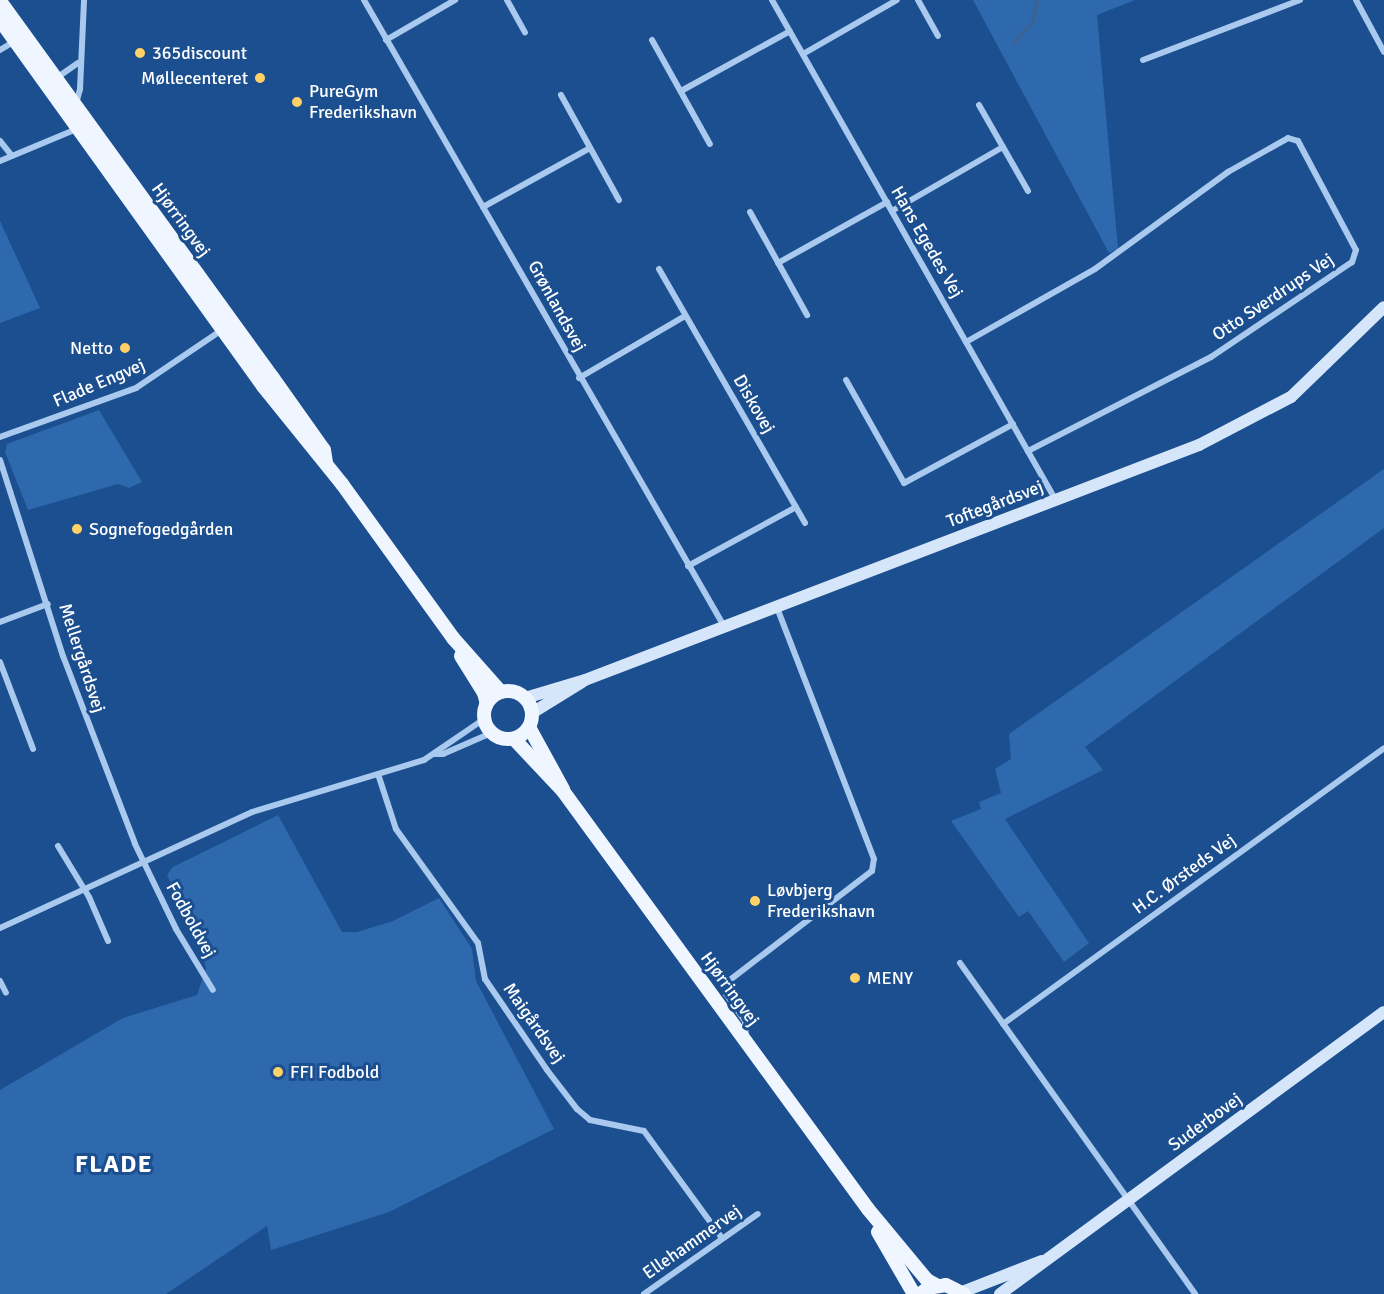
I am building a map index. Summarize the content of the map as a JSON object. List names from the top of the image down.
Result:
{
  "streets": {
    "main road": ["Hjørringvej"],
    "street": [
      "Hans Egedes Vej",
      "Otto Sverdrups Vej",
      "Grønlandsvej",
      "Flade Engvej",
      "Diskovej",
      "Toftegårdsvej",
      "Mellergårdsvej",
      "H.C. Ørsteds Vej",
      "Fodboldvej",
      "Maigårdsvej",
      "Suderbovej",
      "Ellehammervej"
    ]
  },
  "crossings": [
    ["Hjørringvej", "Flade Engvej"],
    ["Hjørringvej", "Toftegårdsvej"],
    ["Hans Egedes Vej", "Otto Sverdrups Vej"],
    ["Hans Egedes Vej", "Toftegårdsvej"],
    ["Grønlandsvej", "Toftegårdsvej"],
    ["Mellergårdsvej", "Fodboldvej"],
    ["Maigårdsvej", "Ellehammervej"]
  ],
  "districts": ["FLADE"],
  "places": [
    "365discount",
    "Møllecenteret",
    "PureGym Frederikshavn",
    "Netto",
    "Sognefogedgården",
    "Løvbjerg Frederikshavn",
    "MENY",
    "FFI Fodbold"
  ]
}
